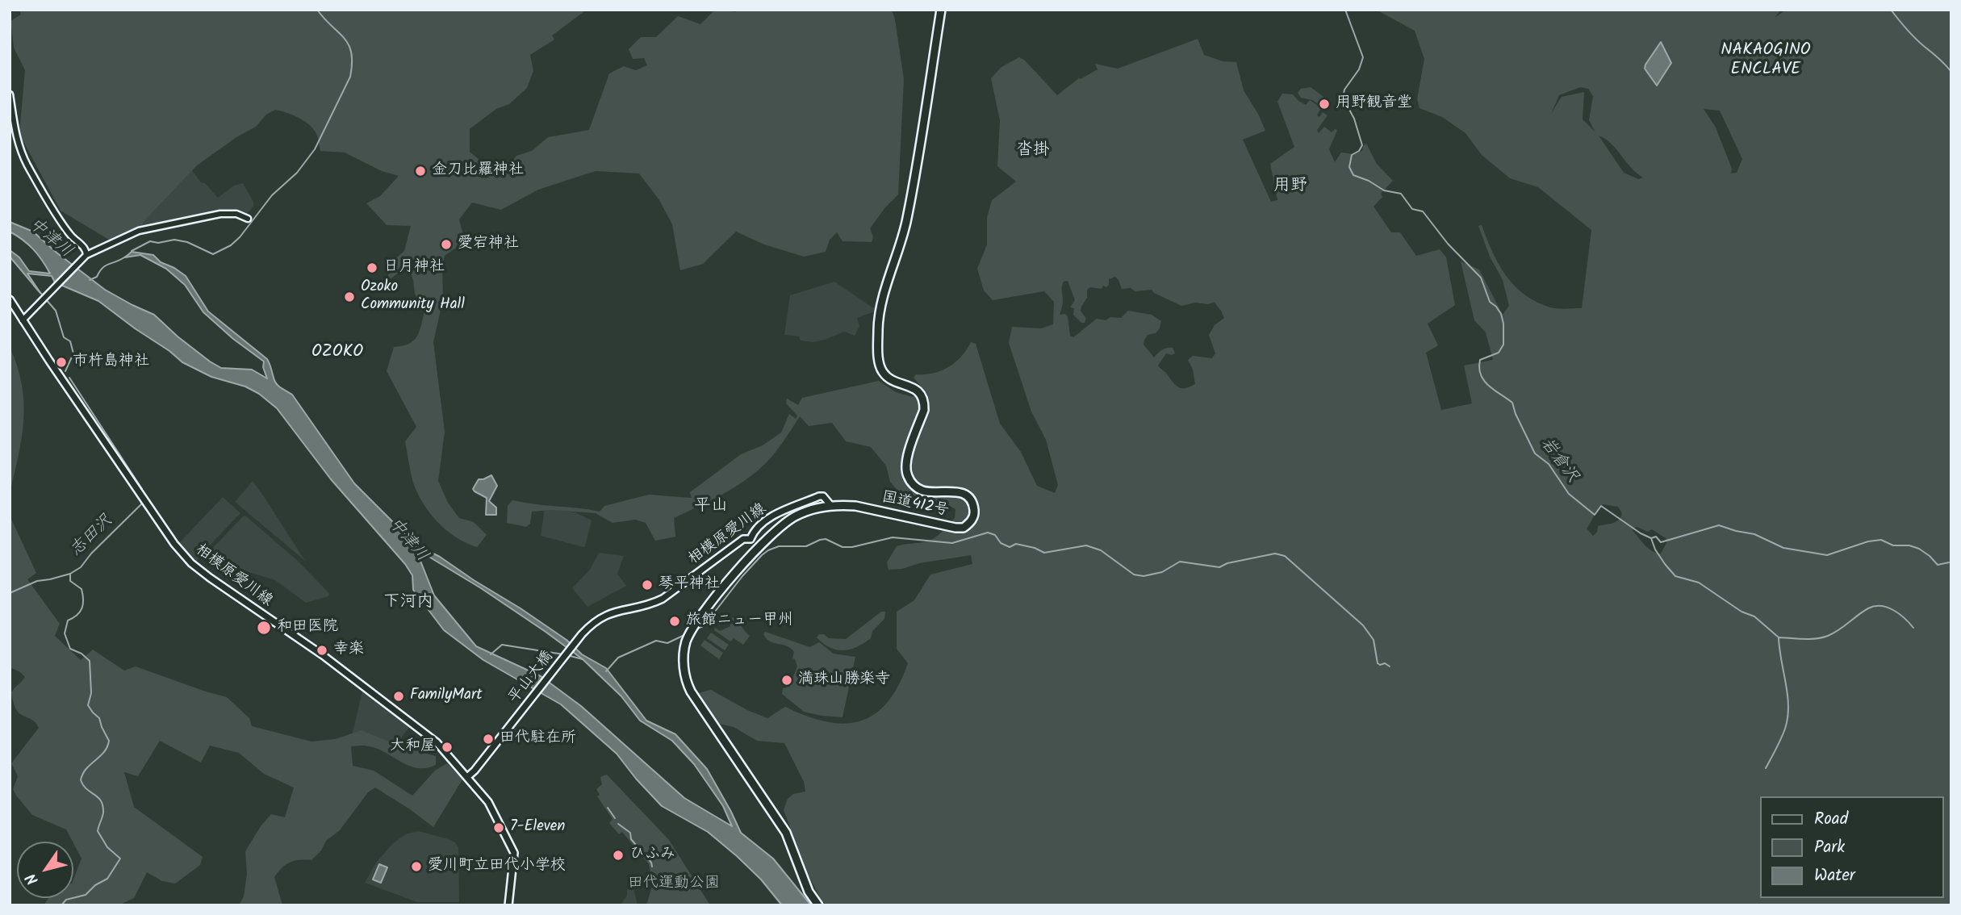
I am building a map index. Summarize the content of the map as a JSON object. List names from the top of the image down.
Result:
{
  "streets": {
    "highway": ["国道412号"],
    "main road": ["相模原愛川線", "平山大橋"]
  },
  "crossings": [
    ["国道412号", "相模原愛川線"],
    ["相模原愛川線", "平山大橋"]
  ],
  "districts": [
    "NAKAOGINO ENCLAVE",
    "沓掛",
    "用野",
    "OZOKO",
    "平山",
    "下河内"
  ],
  "water": ["中津川", "岩倉沢", "志田沢"],
  "parks": ["田代運動公園"],
  "places": [
    "用野観音堂",
    "金刀比羅神社",
    "愛宕神社",
    "日月神社",
    "Ozoko Community Hall",
    "市杵島神社",
    "琴平神社",
    "旅館ニュー甲州",
    "和田医院",
    "幸楽",
    "満珠山勝楽寺",
    "FamilyMart",
    "田代駐在所",
    "大和屋",
    "7-Eleven",
    "ひふみ",
    "愛川町立田代小学校"
  ],
  "legend": ["Road", "Park", "Water"],
  "north": "bottom left"
}
